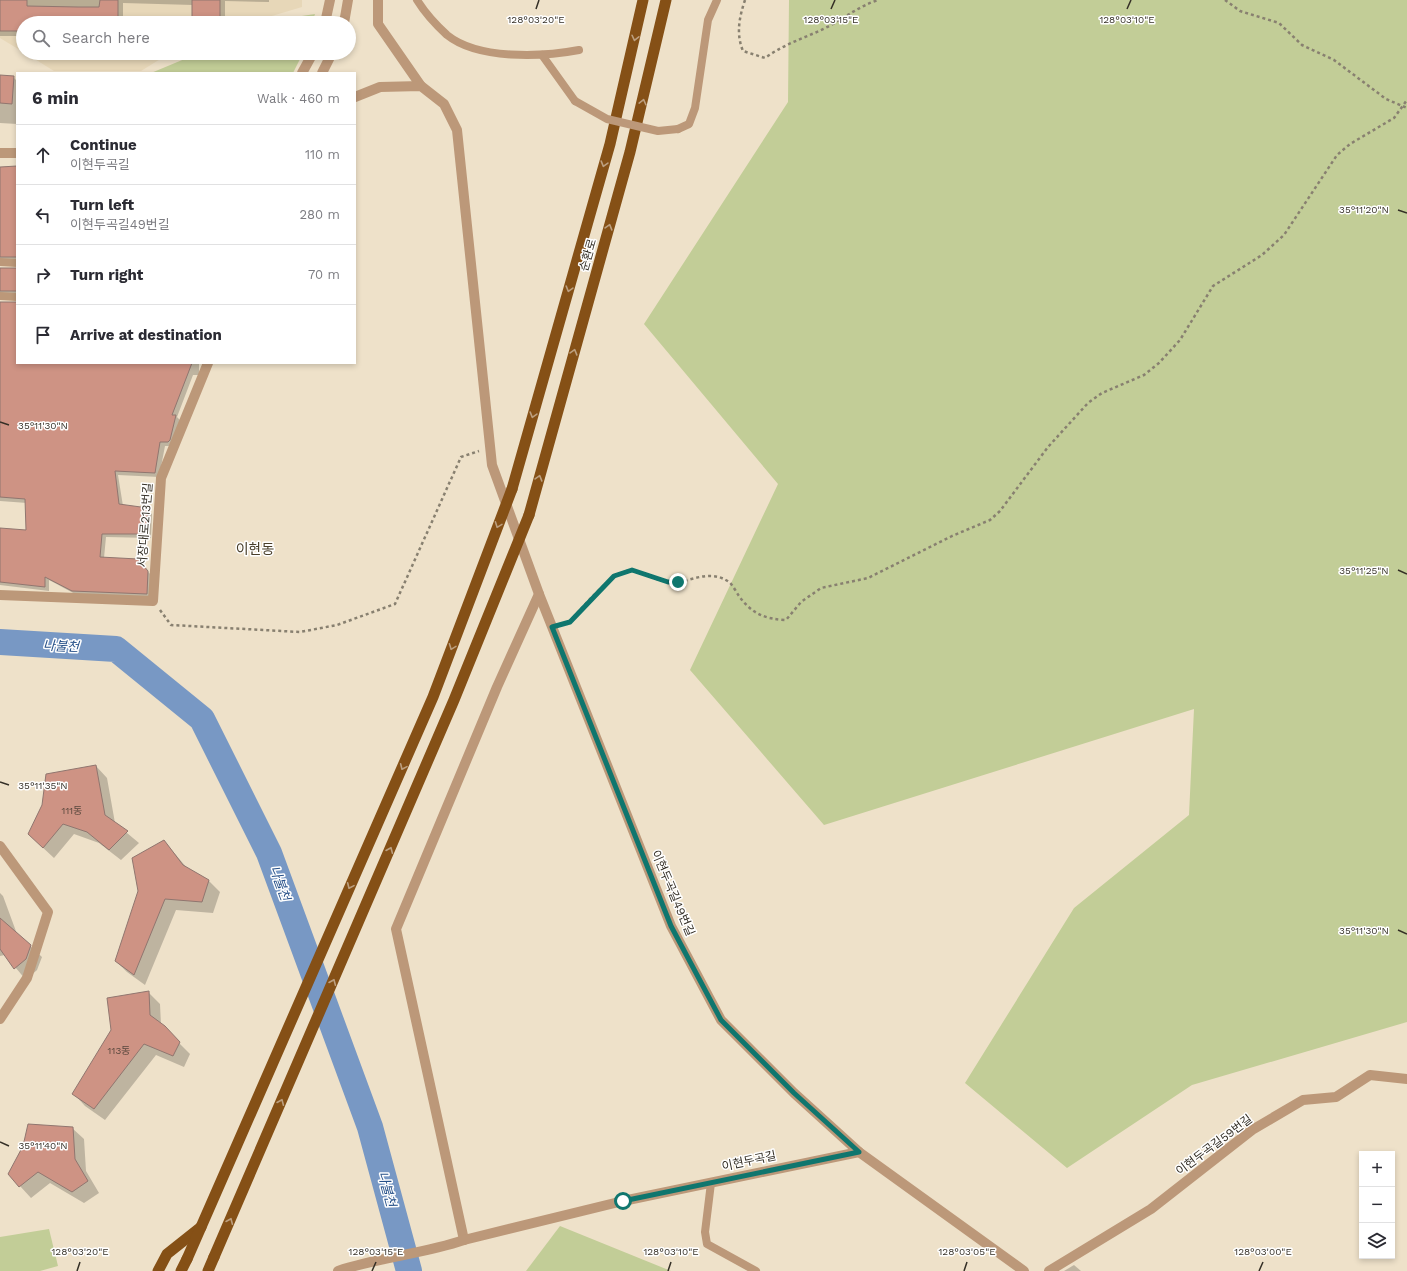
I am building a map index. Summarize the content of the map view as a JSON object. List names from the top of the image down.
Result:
{
  "streets": {
    "highway": ["순환로"],
    "street": [
      "서장대로213번길",
      "이현두곡길49번길",
      "이현두곡길59번길",
      "이현두곡길"
    ]
  },
  "crossings": [
    ["이현두곡길49번길", "이현두곡길"]
  ],
  "districts": ["이현동"],
  "water": ["나불천"],
  "house_numbers": ["111동", "113동"],
  "page": {
    "search": "Search here",
    "heading": ["6 min", "Walk · 460 m"],
    "list": [
      ["Continue", "이현두곡길", "110 m"],
      ["Turn left", "이현두곡길49번길", "280 m"],
      ["Turn right", "70 m"],
      "Arrive at destination"
    ],
    "map_buttons": ["+", "−"]
  },
  "coordinates": [
    "128°03'20\"E",
    "128°03'15\"E",
    "128°03'10\"E",
    "35°11'20\"N",
    "35°11'30\"N",
    "35°11'25\"N",
    "35°11'35\"N",
    "35°11'40\"N",
    "128°03'05\"E",
    "128°03'00\"E"
  ]
}
